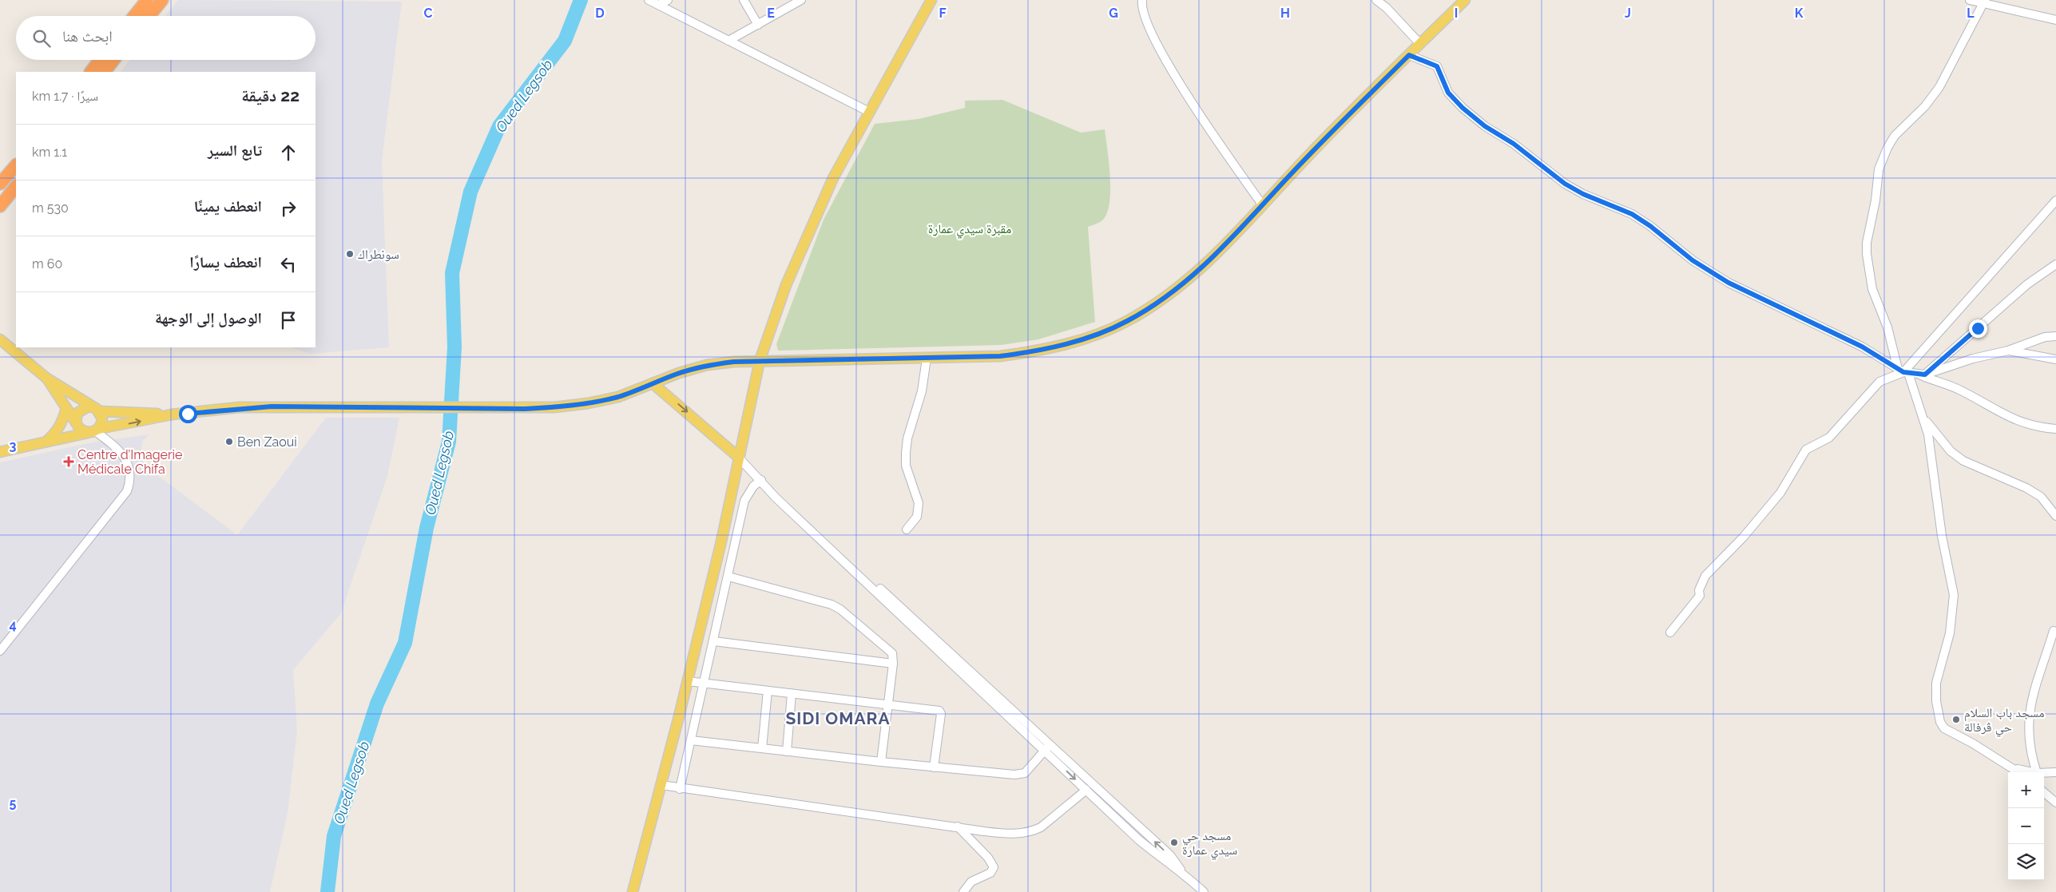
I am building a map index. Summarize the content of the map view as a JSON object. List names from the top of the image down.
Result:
{
  "districts": ["SIDI OMARA"],
  "water": ["Oued Legsob"],
  "parks": ["مقبرة سيدي عمارة"],
  "places": {
    "other": [
      "سونطراك",
      "Ben Zaoui",
      "مسجد باب السلام حي ڨرفالة",
      "مسجد حي سيدي عمارة"
    ],
    "health": ["Centre d’Imagerie Médicale Chifa"]
  },
  "page": {
    "search": "ابحث هنا",
    "heading": ["22 دقيقة", "سيرًا · 1.7 km"],
    "list": [
      ["تابع السير", "1.1 km"],
      ["انعطف يمينًا", "530 m"],
      ["انعطف يسارًا", "60 m"],
      "الوصول إلى الوجهة"
    ],
    "map_buttons": ["+", "−"]
  },
  "grid": {
    "columns": [
      "C",
      "D",
      "E",
      "F",
      "G",
      "H",
      "I",
      "J",
      "K",
      "L"
    ],
    "rows": ["3", "4", "5"]
  }
}
